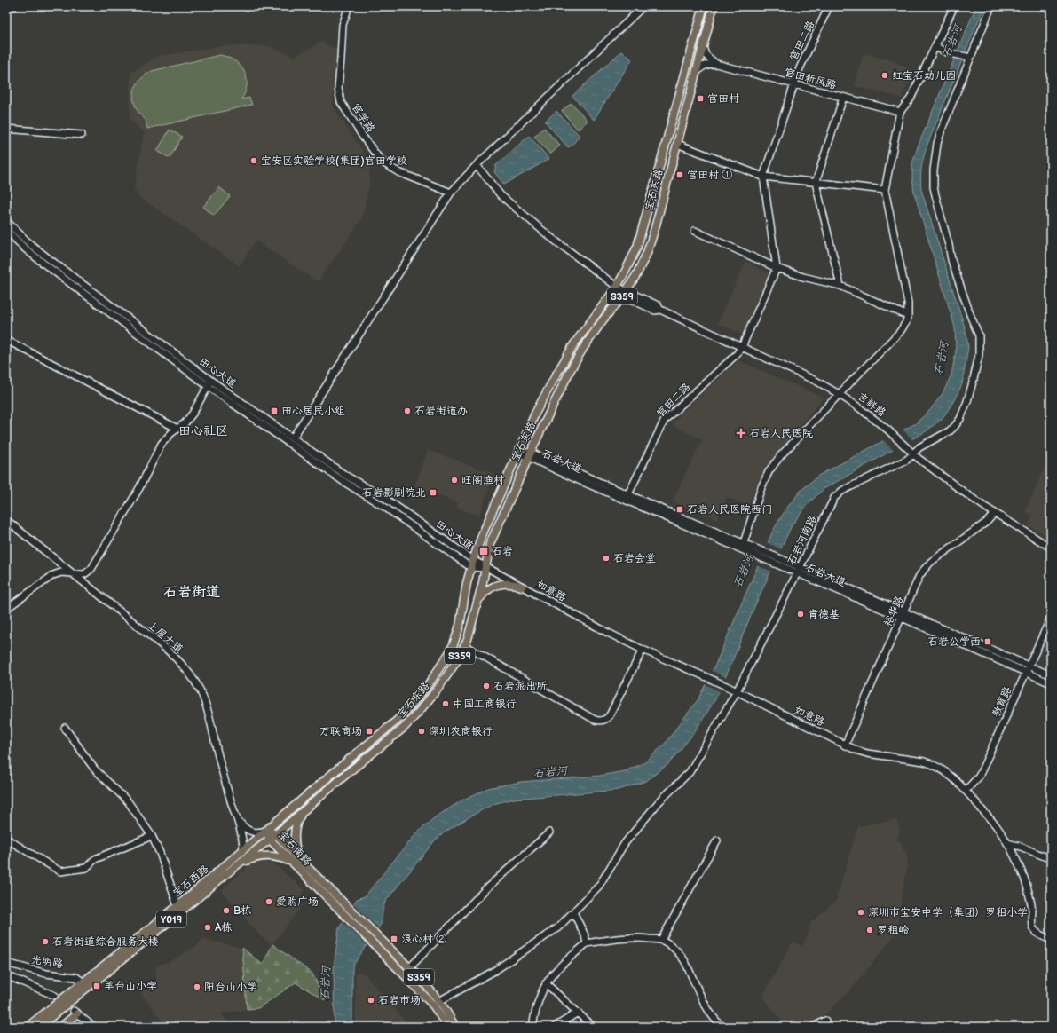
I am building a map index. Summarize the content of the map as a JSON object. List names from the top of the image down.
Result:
{
  "streets": {
    "main road": [
      "宝石东路",
      "S359",
      "宝石南路",
      "宝石西路",
      "Y019"
    ],
    "street": [
      "官田二路",
      "官田新风路",
      "官学路",
      "田心大道",
      "吉祥路",
      "石岩大道",
      "石岩河南路",
      "如意路",
      "裕华路",
      "上屋大道",
      "教育路",
      "光明路"
    ]
  },
  "crossings": [
    ["官田二路", "官田新风路"],
    ["官田二路", "吉祥路"],
    ["官田二路", "石岩大道"],
    ["官田新风路", "宝石东路"],
    ["宝石东路", "S359"],
    ["宝石东路", "田心大道"],
    ["宝石东路", "吉祥路"],
    ["宝石东路", "石岩大道"],
    ["宝石东路", "如意路"],
    ["宝石东路", "上屋大道"],
    ["宝石东路", "宝石南路"],
    ["宝石东路", "宝石西路"],
    ["S359", "石岩河南路"],
    ["S359", "宝石南路"],
    ["田心大道", "如意路"],
    ["吉祥路", "石岩河南路"],
    ["吉祥路", "裕华路"],
    ["石岩大道", "石岩河南路"],
    ["石岩大道", "裕华路"],
    ["石岩大道", "教育路"],
    ["石岩河南路", "如意路"],
    ["如意路", "裕华路"],
    ["如意路", "教育路"],
    ["上屋大道", "宝石南路"],
    ["上屋大道", "宝石西路"],
    ["宝石南路", "宝石西路"],
    ["宝石西路", "光明路"]
  ],
  "districts": ["田心社区", "石岩街道"],
  "water": ["石岩河"],
  "places": {
    "other": [
      "红宝石幼儿园",
      "宝安区实验学校(集团)官田学校",
      "石岩街道办",
      "旺阁渔村",
      "石岩会堂",
      "肯德基",
      "石岩派出所",
      "中国工商银行",
      "深圳农商银行",
      "爱购广场",
      "B栋",
      "深圳市宝安中学（集团）罗租小学",
      "A栋",
      "罗租岭",
      "石岩街道综合服务大楼",
      "阳台山小学",
      "石岩市场"
    ],
    "transit": [
      "官田村",
      "官田村 ①",
      "田心居民小组",
      "石岩影剧院北",
      "石岩人民医院西门",
      "石岩",
      "石岩公学西",
      "万联商场",
      "浪心村 ②",
      "羊台山小学"
    ],
    "health": ["石岩人民医院"]
  }
}
